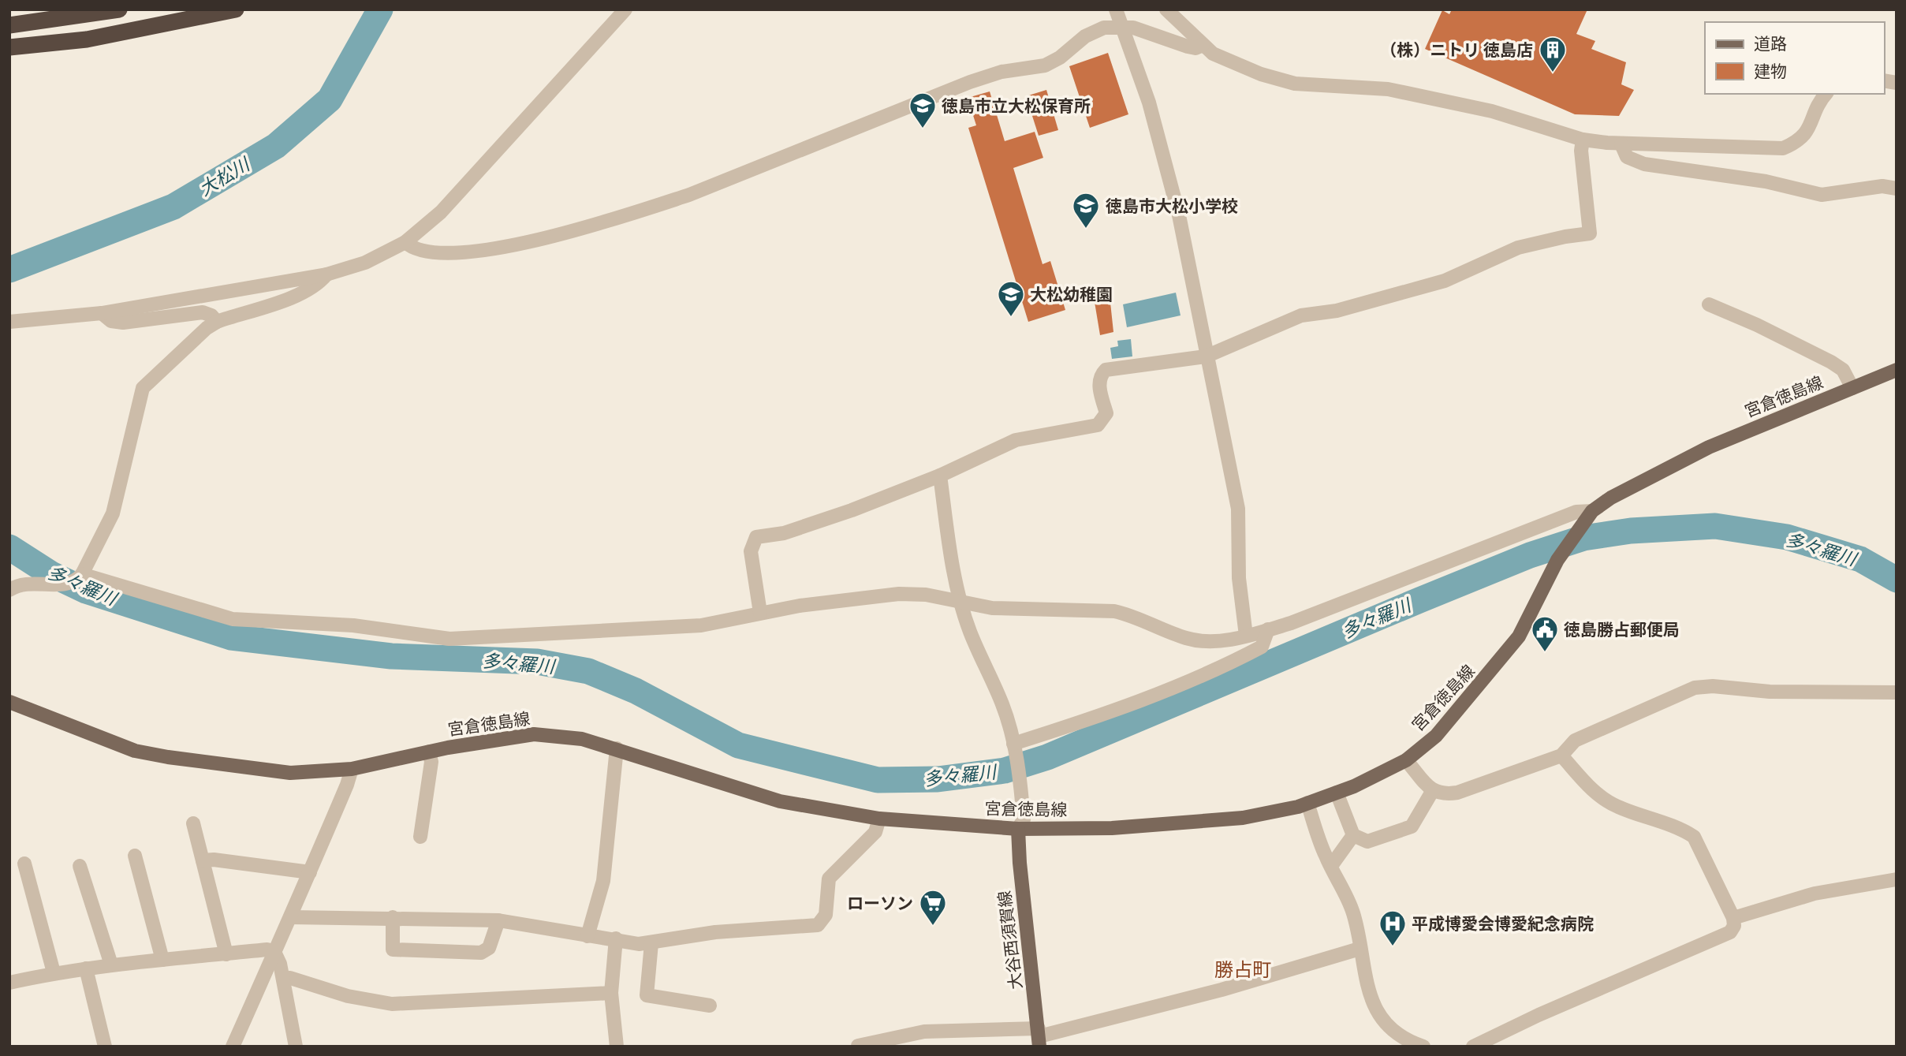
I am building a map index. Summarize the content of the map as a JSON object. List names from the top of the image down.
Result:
{
  "streets": {
    "main road": ["宮倉徳島線", "大谷西須賀線"]
  },
  "crossings": [
    ["宮倉徳島線", "大谷西須賀線"]
  ],
  "districts": ["勝占町"],
  "water": ["大松川", "多々羅川"],
  "places": {
    "building": ["（株）ニトリ 徳島店"],
    "school or university": ["徳島市立大松保育所", "徳島市大松小学校", "大松幼稚園"],
    "public building": ["徳島勝占郵便局"],
    "supermarket": ["ローソン"],
    "hospital": ["平成博愛会博愛紀念病院"]
  },
  "legend": ["道路", "建物"]
}
